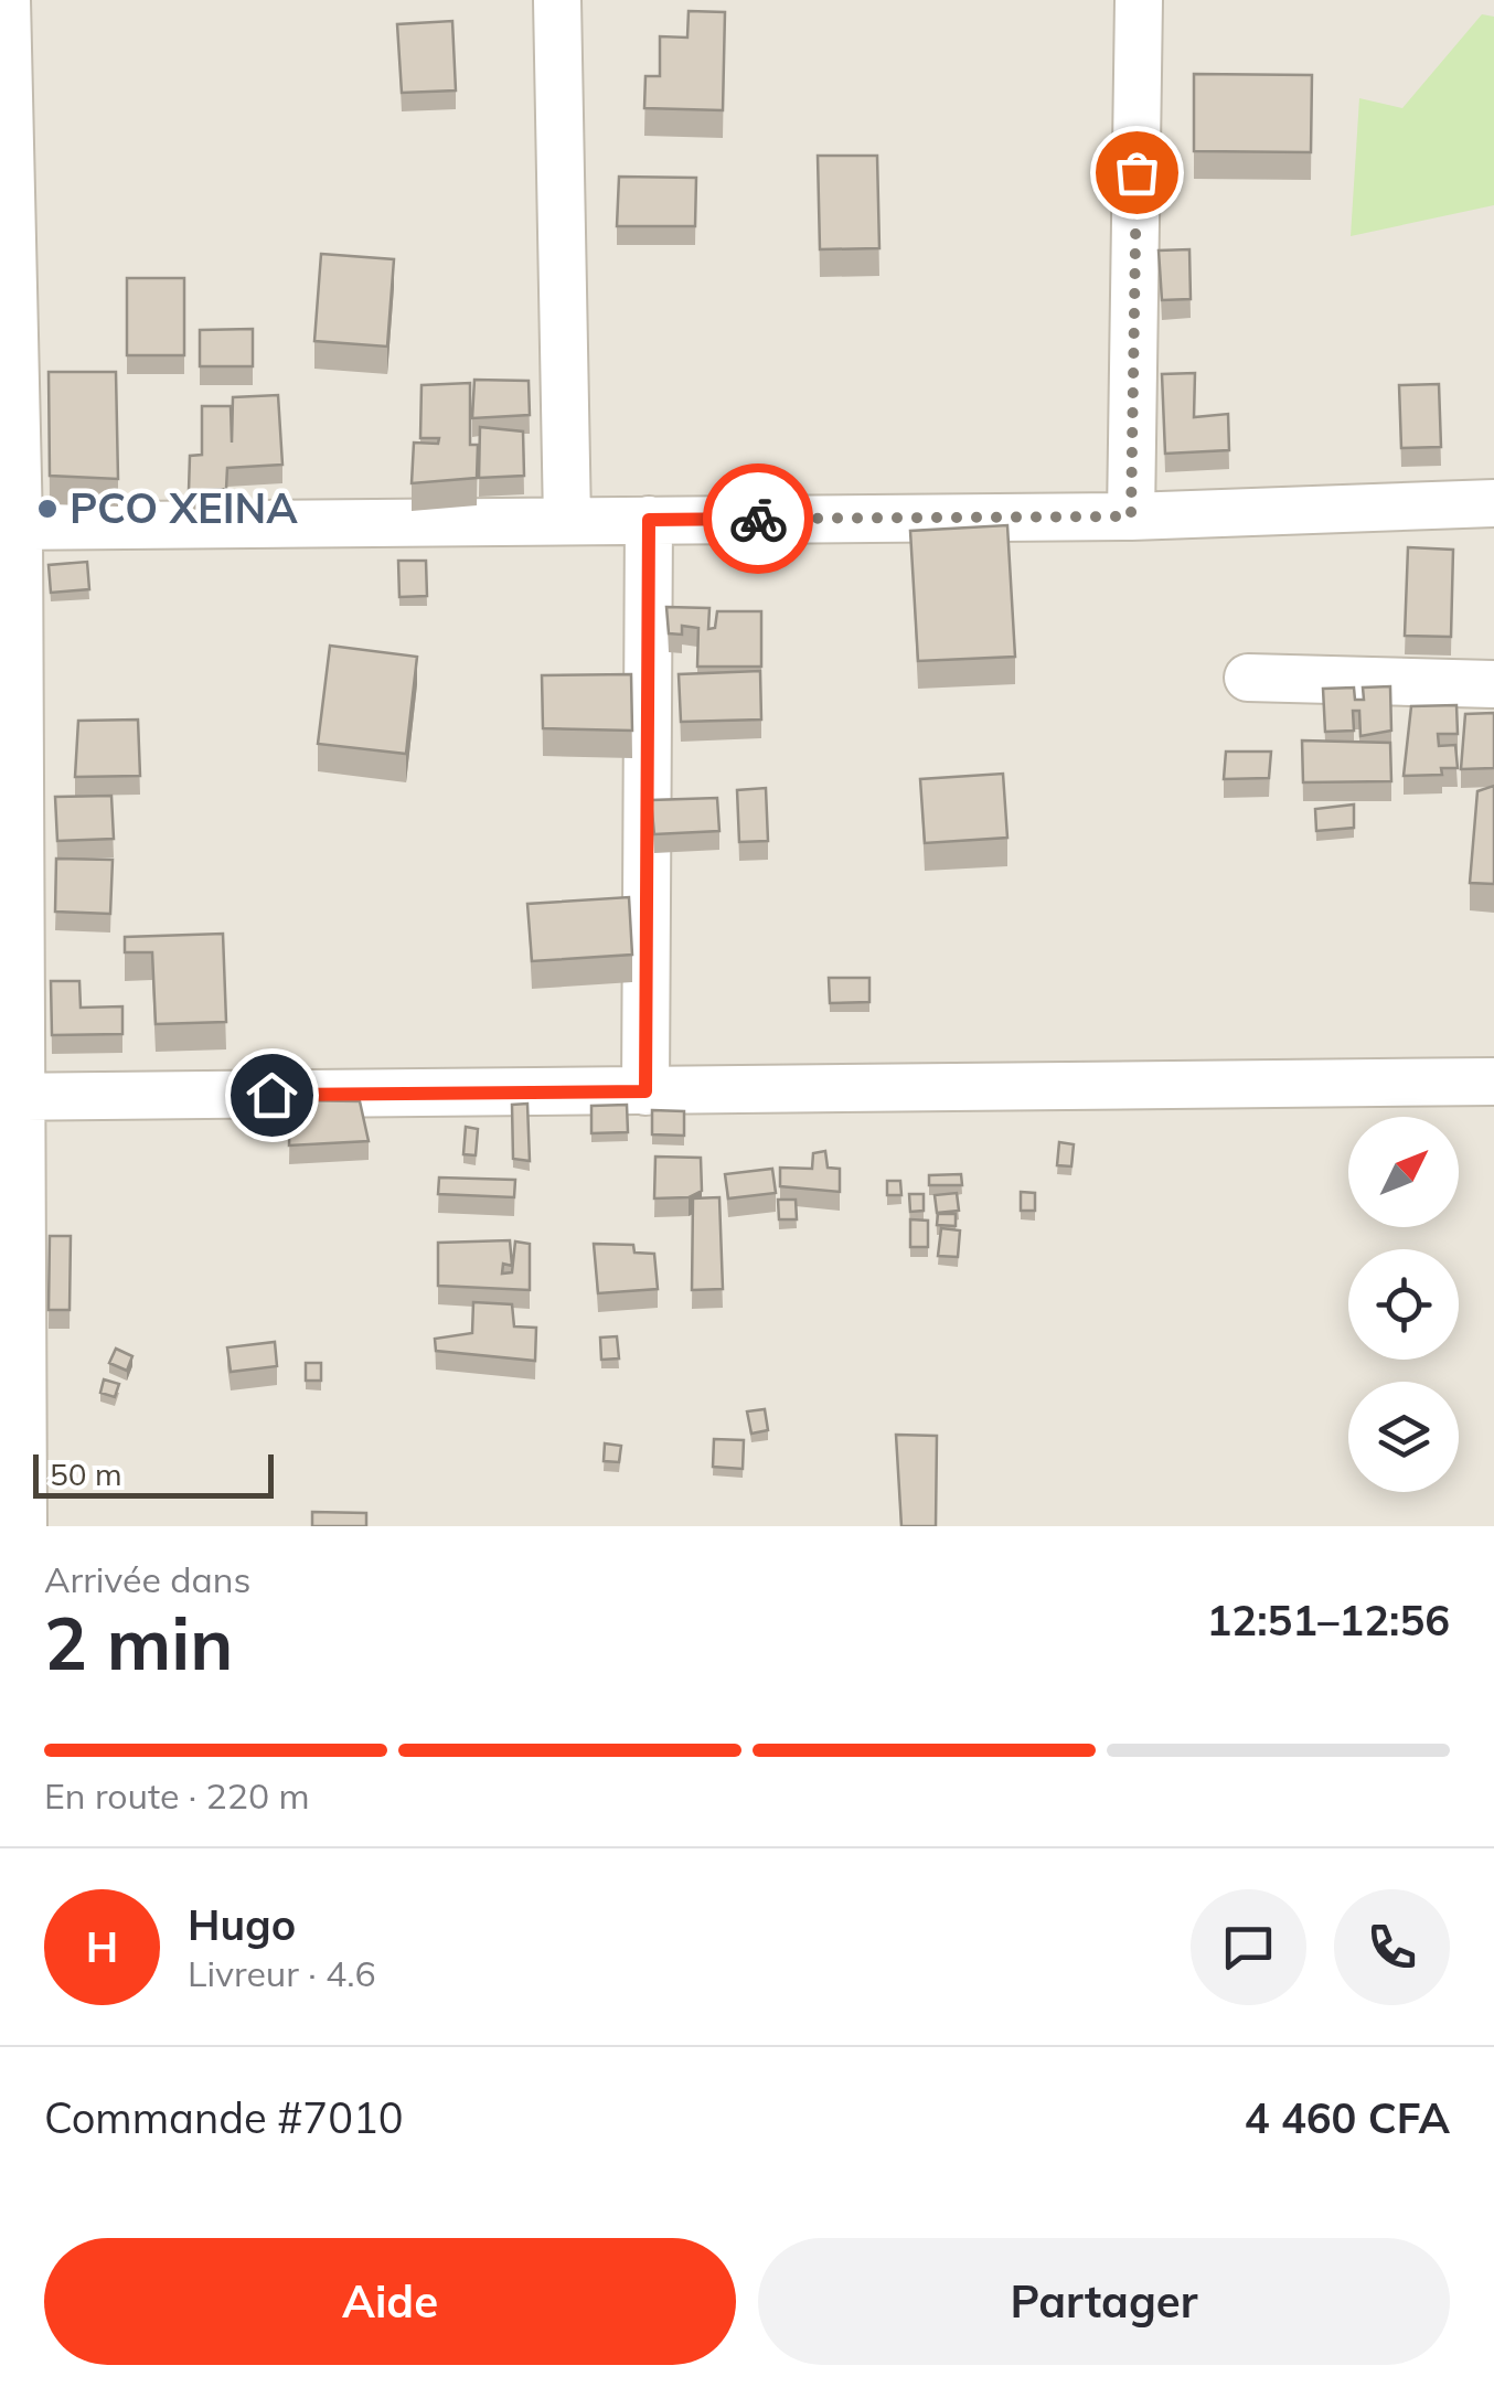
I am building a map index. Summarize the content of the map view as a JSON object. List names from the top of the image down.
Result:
{
  "places": ["PCO XEINA"],
  "scale_bar": "50 m",
  "north": "top right",
  "page": {
    "scale": "50 m",
    "heading": ["2 min", "Arrivée dans", "12:51–12:56"],
    "panel": [
      "Hugo",
      "Livreur · 4.6",
      "Commande #7010",
      "4 460 CFA"
    ],
    "bar": "En route · 220 m",
    "round": "H",
    "buttons": ["Aide", "Partager"]
  }
}
